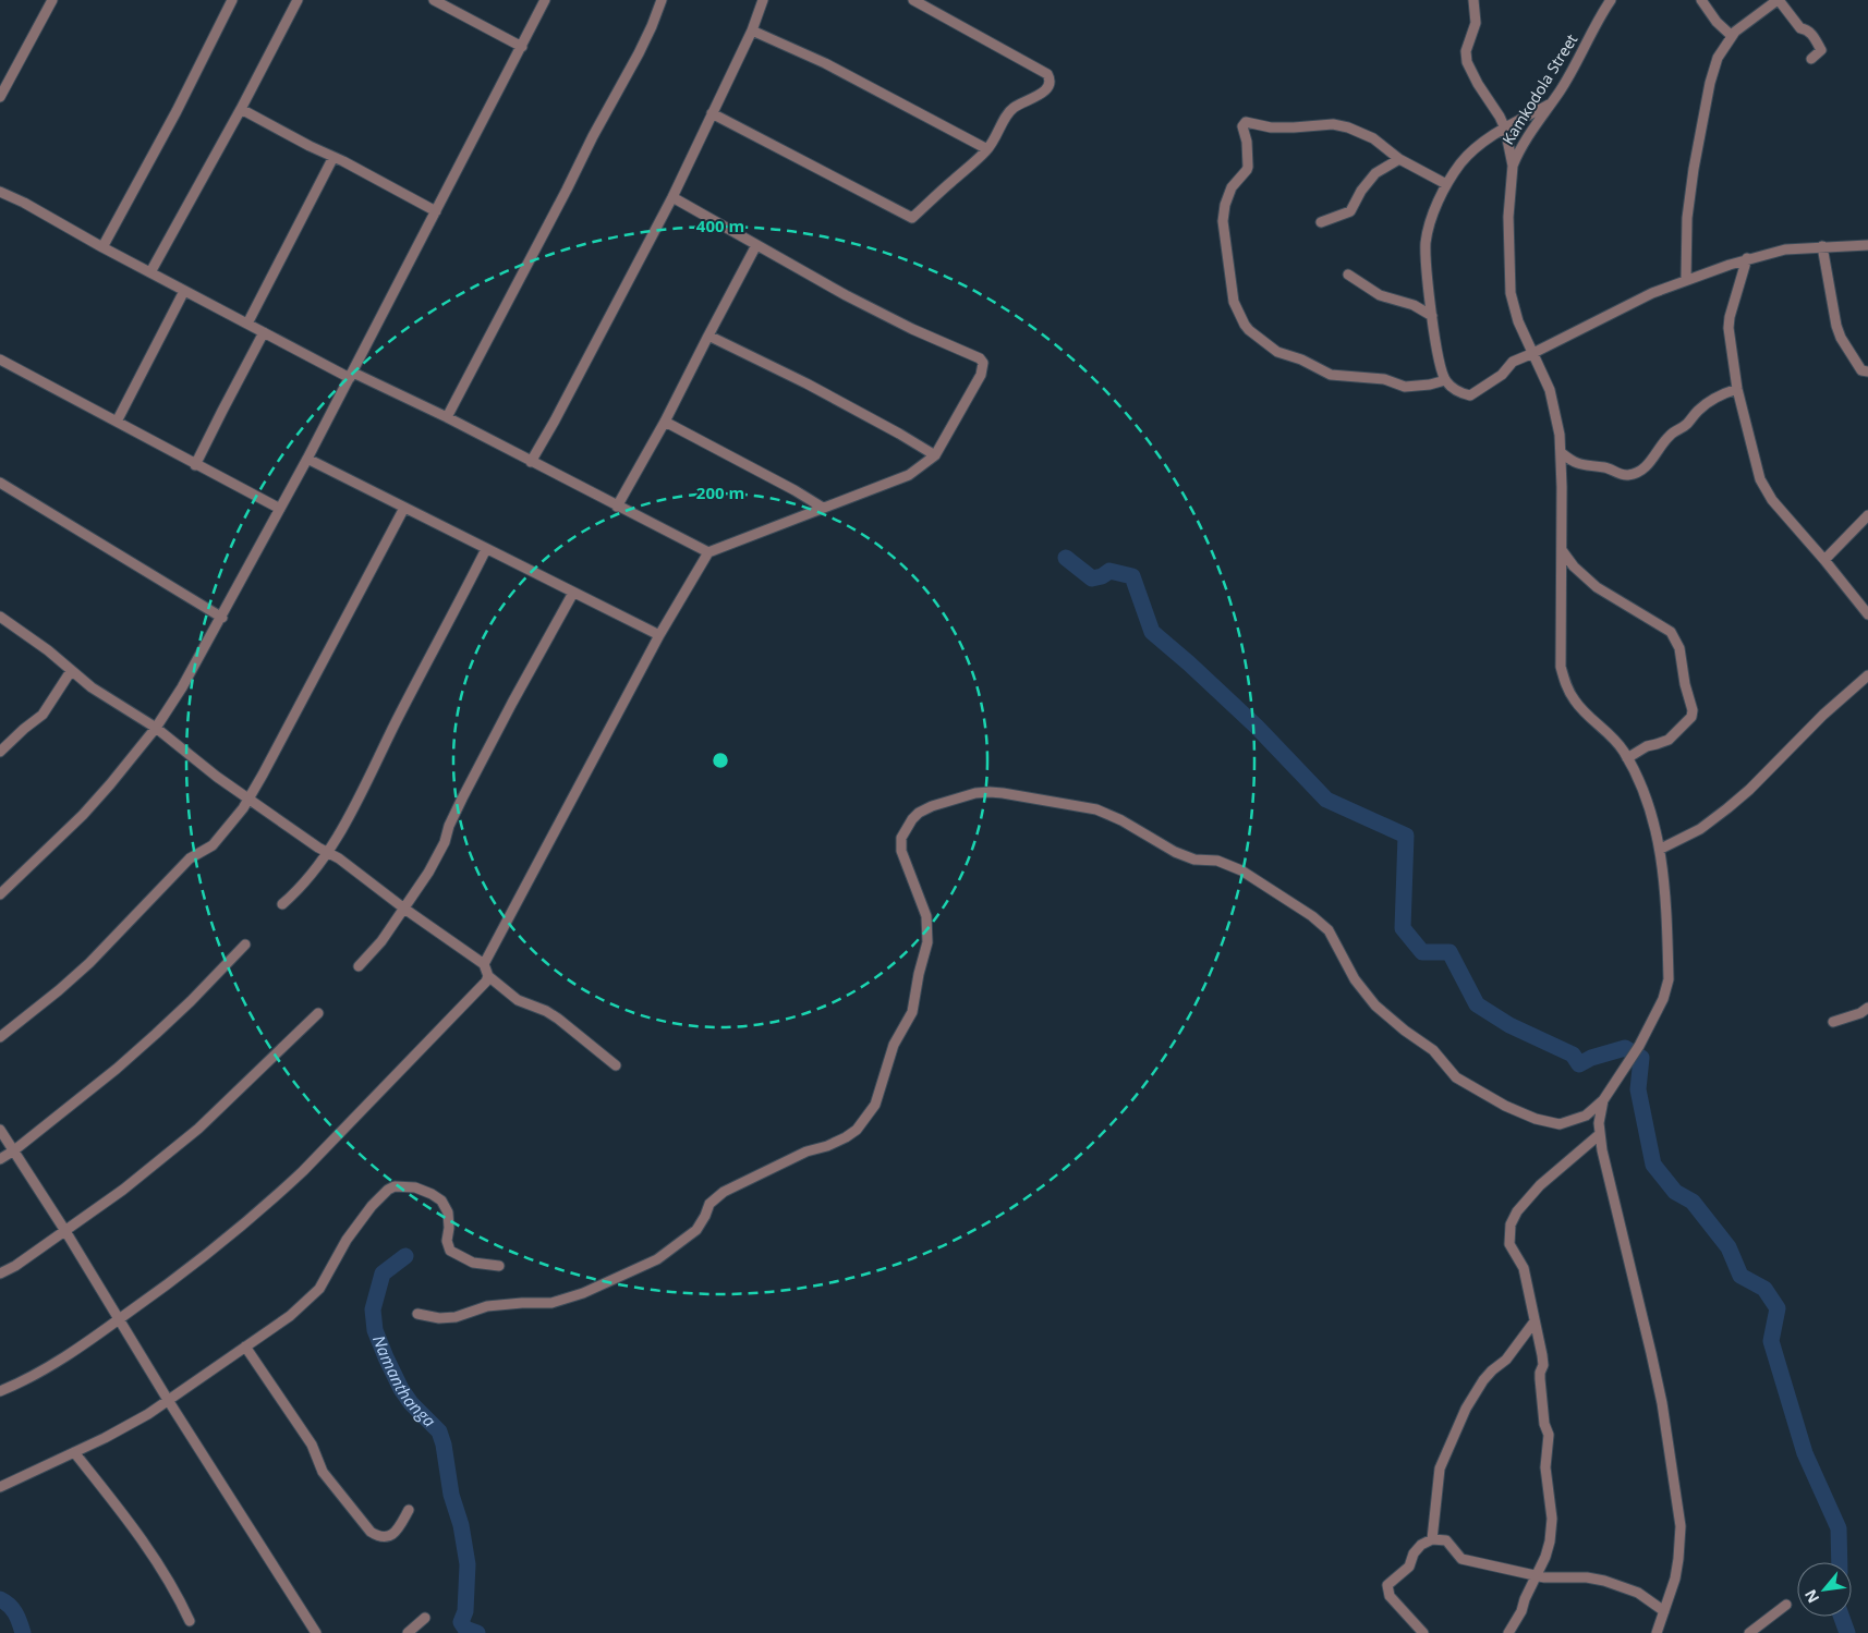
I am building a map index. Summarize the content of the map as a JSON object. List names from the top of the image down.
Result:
{
  "streets": {
    "street": ["Kamkodola Street"]
  },
  "water": ["Namanthanga"],
  "north": "bottom left",
  "rings": ["400 m", "200 m"]
}
